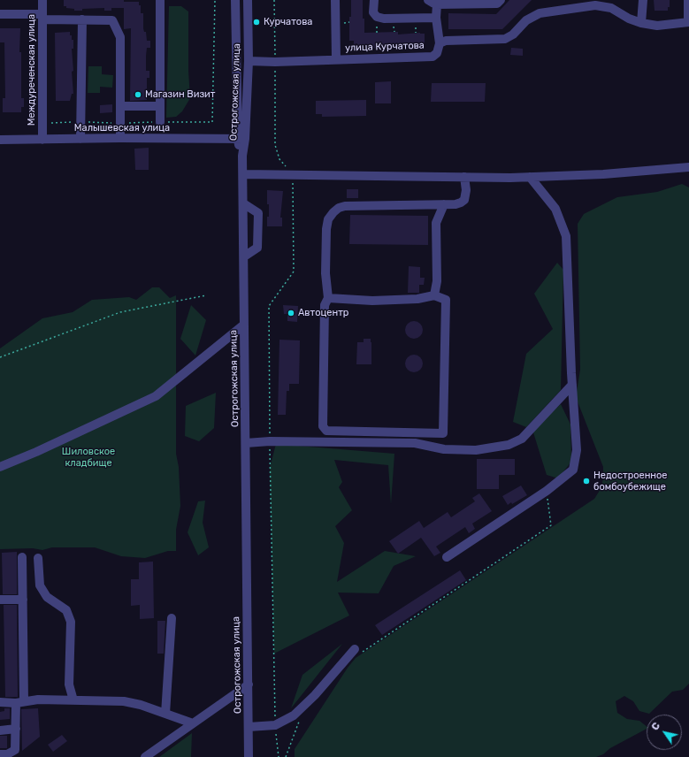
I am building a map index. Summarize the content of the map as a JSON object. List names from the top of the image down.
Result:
{
  "streets": {
    "street": [
      "улица Курчатова",
      "Междуреченская улица",
      "Острогожская улица",
      "Малышевская улица"
    ]
  },
  "crossings": [
    ["улица Курчатова", "Острогожская улица"],
    ["Междуреченская улица", "Малышевская улица"],
    ["Острогожская улица", "Малышевская улица"]
  ],
  "parks": ["Шиловское кладбище"],
  "places": [
    "Курчатова",
    "Магазин Визит",
    "Автоцентр",
    "Недостроенное бомбоубежище"
  ],
  "north": "top left"
}
